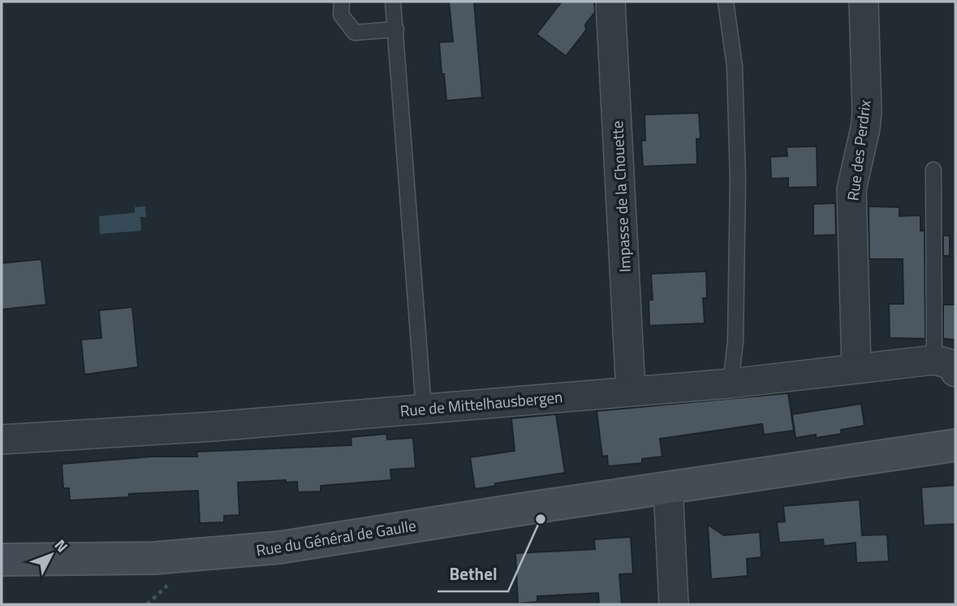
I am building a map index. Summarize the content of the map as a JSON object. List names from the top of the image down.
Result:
{
  "streets": {
    "street": [
      "Rue des Perdrix",
      "Impasse de la Chouette",
      "Rue de Mittelhausbergen",
      "Rue du Général de Gaulle"
    ]
  },
  "crossings": [
    ["Rue des Perdrix", "Rue de Mittelhausbergen"],
    ["Impasse de la Chouette", "Rue de Mittelhausbergen"]
  ],
  "places": ["Bethel"],
  "north": "top right"
}
